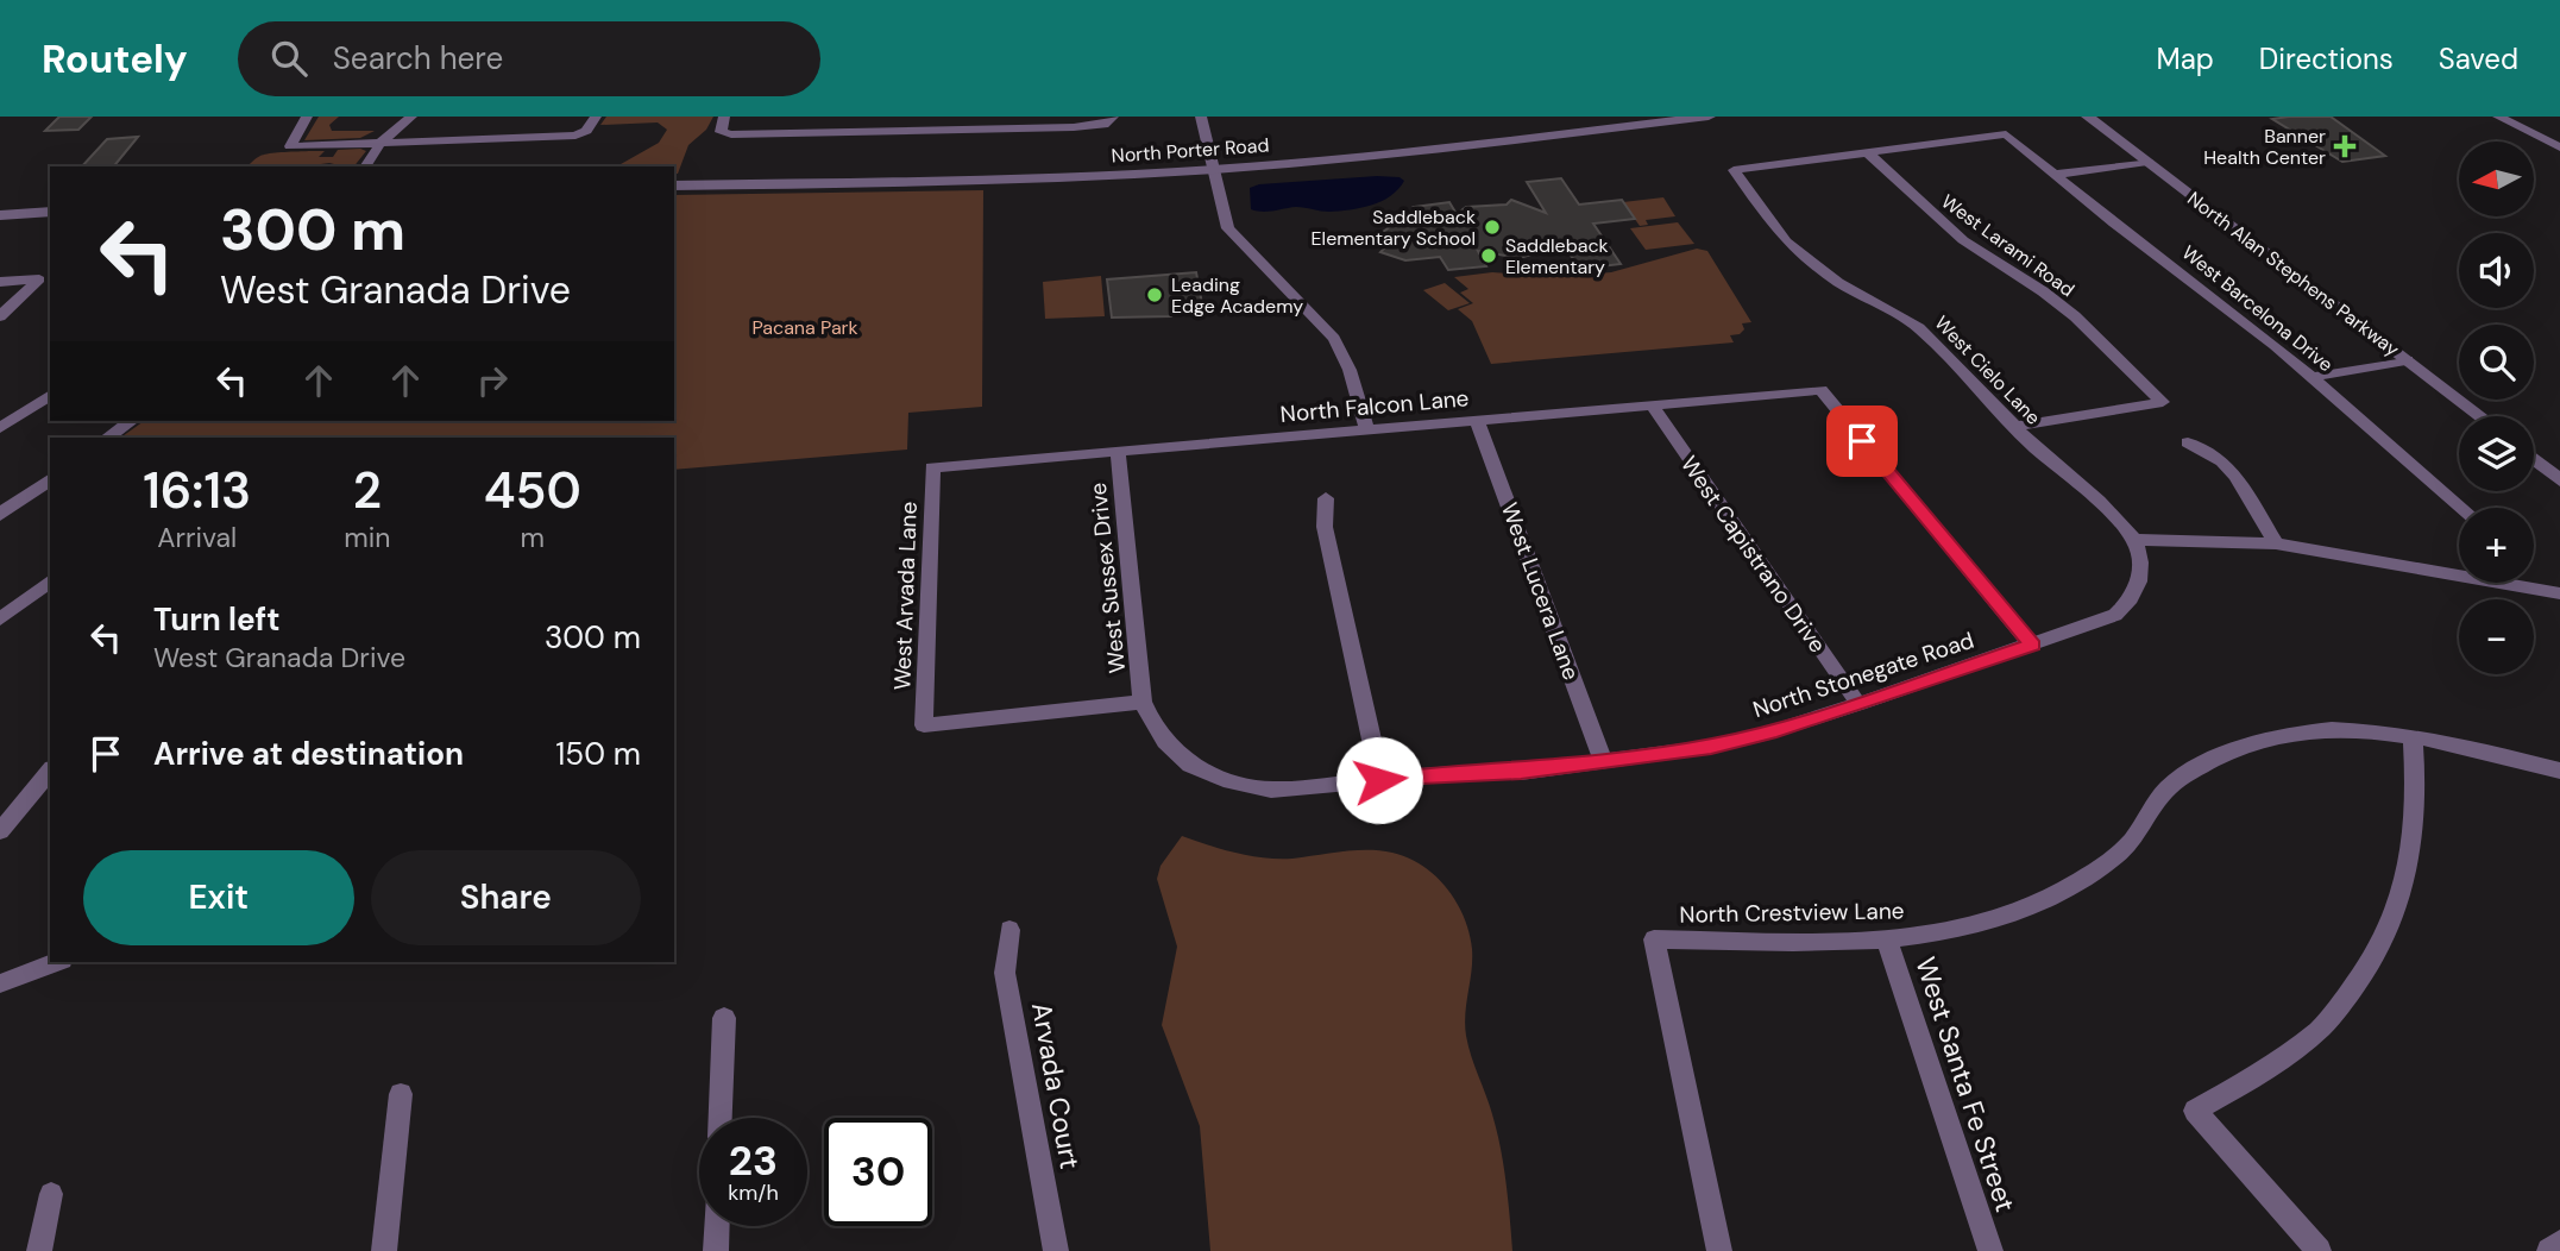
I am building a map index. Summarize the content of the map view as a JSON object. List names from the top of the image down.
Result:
{
  "streets": {
    "street": [
      "North Porter Road",
      "West Larami Road",
      "North Alan Stephens Parkway",
      "West Barcelona Drive",
      "West Cielo Lane",
      "North Falcon Lane",
      "West Capistrano Drive",
      "West Sussex Drive",
      "West Lucera Lane",
      "West Arvada Lane",
      "North Stonegate Road",
      "North Crestview Lane",
      "West Santa Fe Street",
      "Arvada Court"
    ]
  },
  "crossings": [
    ["West Larami Road", "West Barcelona Drive"],
    ["West Larami Road", "West Cielo Lane"],
    ["West Barcelona Drive", "West Cielo Lane"],
    ["West Cielo Lane", "North Stonegate Road"],
    ["North Falcon Lane", "West Capistrano Drive"],
    ["North Falcon Lane", "West Sussex Drive"],
    ["North Falcon Lane", "West Lucera Lane"],
    ["North Falcon Lane", "West Arvada Lane"],
    ["North Falcon Lane", "North Stonegate Road"],
    ["West Capistrano Drive", "North Stonegate Road"],
    ["West Sussex Drive", "West Arvada Lane"],
    ["West Sussex Drive", "North Stonegate Road"],
    ["West Lucera Lane", "North Stonegate Road"],
    ["West Arvada Lane", "North Stonegate Road"],
    ["North Crestview Lane", "West Santa Fe Street"]
  ],
  "parks": ["Pacana Park"],
  "places": {
    "health": ["Banner Health Center"],
    "other": ["Saddleback Elementary School", "Saddleback Elementary", "Leading Edge Academy"]
  },
  "north": "left",
  "page": {
    "header": "Routely",
    "search": "Search here",
    "nav": ["Map", "Directions", "Saved"],
    "map_buttons": ["+", "−"],
    "turn": ["300 m", "West Granada Drive"],
    "eta": [
      "16:13",
      "Arrival",
      "2",
      "min",
      "450",
      "m"
    ],
    "list": [
      {
        "name": "Turn left",
        "note": "West Granada Drive",
        "value": "300 m"
      },
      {
        "name": "Arrive at destination",
        "value": "150 m"
      }
    ],
    "buttons": ["Exit", "Share"],
    "speed": "23 km/h",
    "limit": "30"
  }
}
